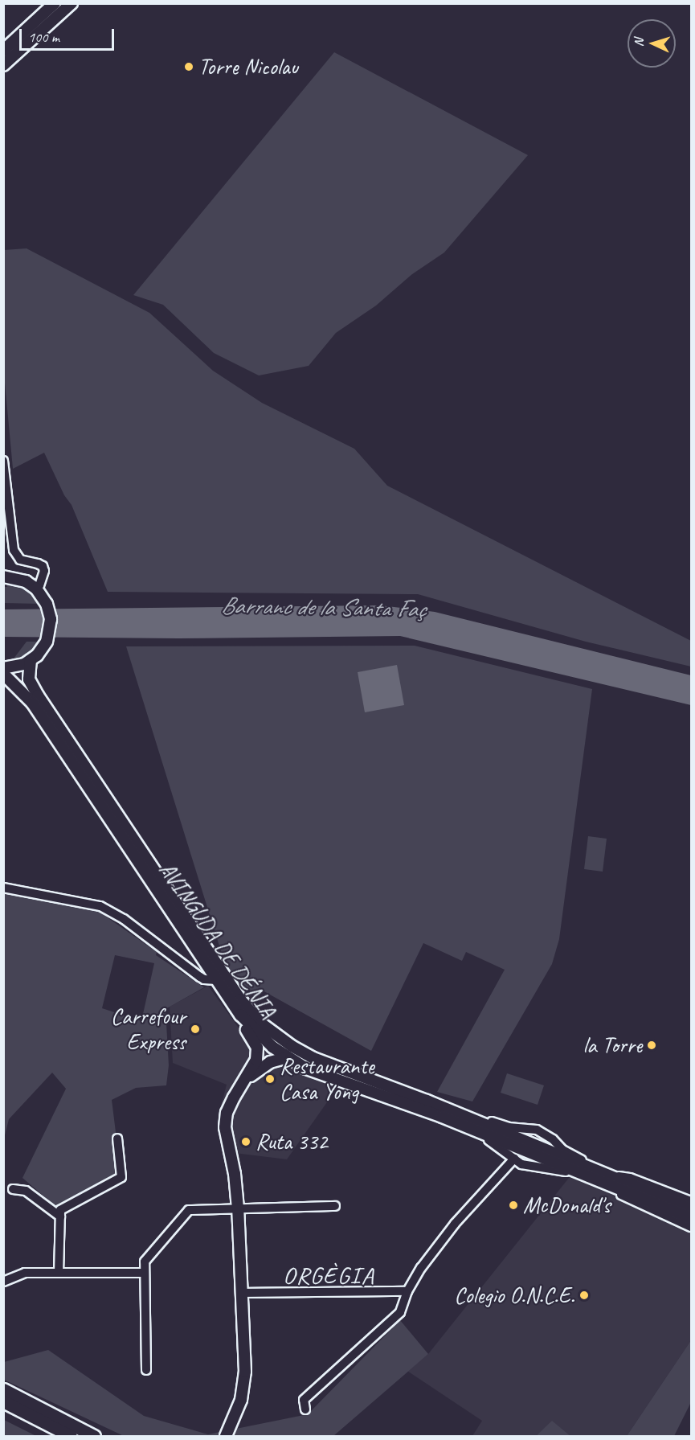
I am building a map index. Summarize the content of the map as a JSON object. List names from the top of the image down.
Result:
{
  "streets": {
    "main road": ["AVINGUDA DE DÉNIA"]
  },
  "districts": ["ORGÈGIA"],
  "water": ["Barranc de la Santa Faç"],
  "places": [
    "Torre Nicolau",
    "Carrefour Express",
    "la Torre",
    "Restaurante Casa Yong",
    "Ruta 332",
    "McDonald's",
    "Colegio O.N.C.E."
  ],
  "scale_bar": "100 m",
  "north": "left"
}
